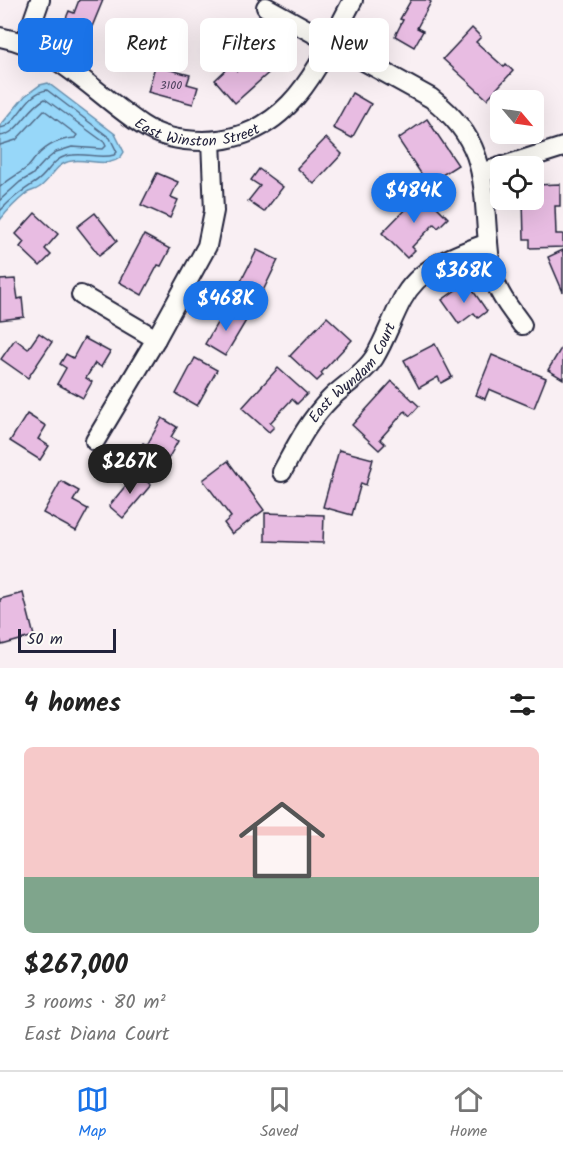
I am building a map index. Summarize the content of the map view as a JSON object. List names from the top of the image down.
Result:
{
  "streets": {
    "street": ["East Winston Street", "East Wyndam Court"]
  },
  "house_numbers": ["3100"],
  "scale_bar": "50 m",
  "north": "bottom right",
  "page": {
    "chip": [
      "Buy",
      "Rent",
      "Filters",
      "New"
    ],
    "price": [
      "$484K",
      "$368K",
      "$468K",
      "$267K"
    ],
    "scale": "50 m",
    "heading": "4 homes",
    "list": [
      {
        "name": "$267,000",
        "note": "3 rooms · 80 m² · East Diana Court"
      }
    ],
    "tabs": ["Map", "Saved", "Home"]
  }
}
